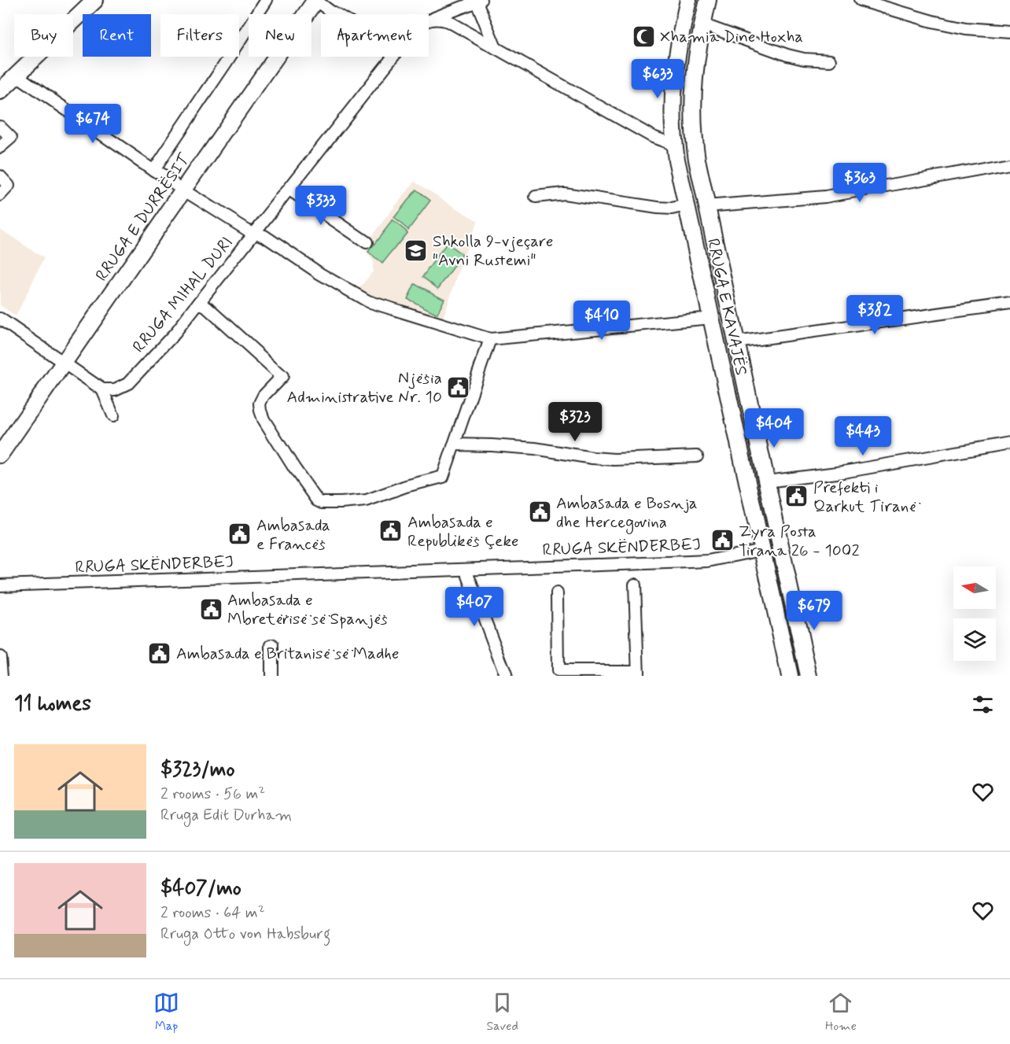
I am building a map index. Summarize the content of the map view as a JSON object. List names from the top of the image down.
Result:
{
  "streets": {
    "main road": ["RRUGA E DURRËSIT", "RRUGA E KAVAJËS"],
    "street": ["RRUGA MIHAL DURI", "RRUGA SKËNDERBEJ"]
  },
  "crossings": [
    ["RRUGA E KAVAJËS", "RRUGA SKËNDERBEJ"]
  ],
  "places": {
    "mosque": ["Xhamia Dine Hoxha"],
    "school or university": ["Shkolla 9-vjeçare \"Avni Rustemi\""],
    "public building": [
      "Njësia Administrative Nr. 10",
      "Prefekti i Qarkut Tiranë",
      "Ambasada e Bosnja dhe Hercegovina",
      "Ambasada e Republikës Çeke",
      "Ambasada e Francës",
      "Zyra Posta Tirana 26 - 1002",
      "Ambasada e Mbretërisë së Spanjës",
      "Ambasada e Britanisë së Madhe"
    ]
  },
  "north": "left",
  "page": {
    "chip": [
      "Buy",
      "Rent",
      "Filters",
      "New",
      "Apartment"
    ],
    "price": [
      "$633",
      "$674",
      "$363",
      "$333",
      "$382",
      "$410",
      "$323",
      "$404",
      "$443",
      "$407",
      "$679"
    ],
    "heading": "11 homes",
    "list": [
      {
        "name": "$323/mo",
        "note": "2 rooms · 56 m² · Rruga Edit Durham"
      },
      {
        "name": "$407/mo",
        "note": "2 rooms · 64 m² · Rruga Otto von Habsburg"
      }
    ],
    "tabs": ["Map", "Saved", "Home"]
  }
}
